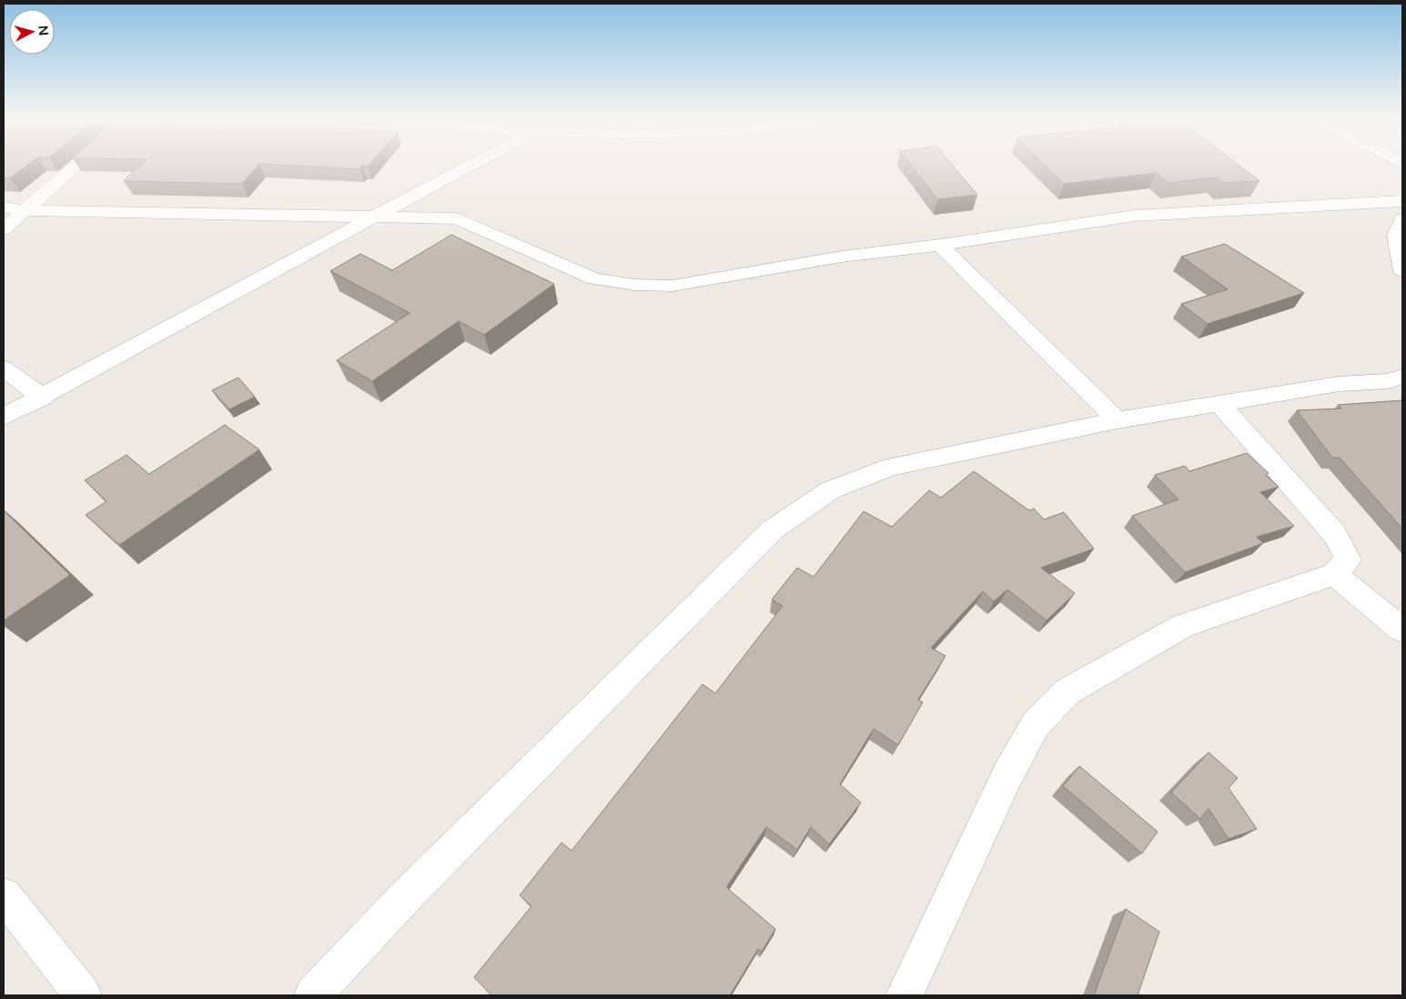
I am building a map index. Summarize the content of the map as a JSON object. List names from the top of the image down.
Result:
{
  "north": "right"
}
